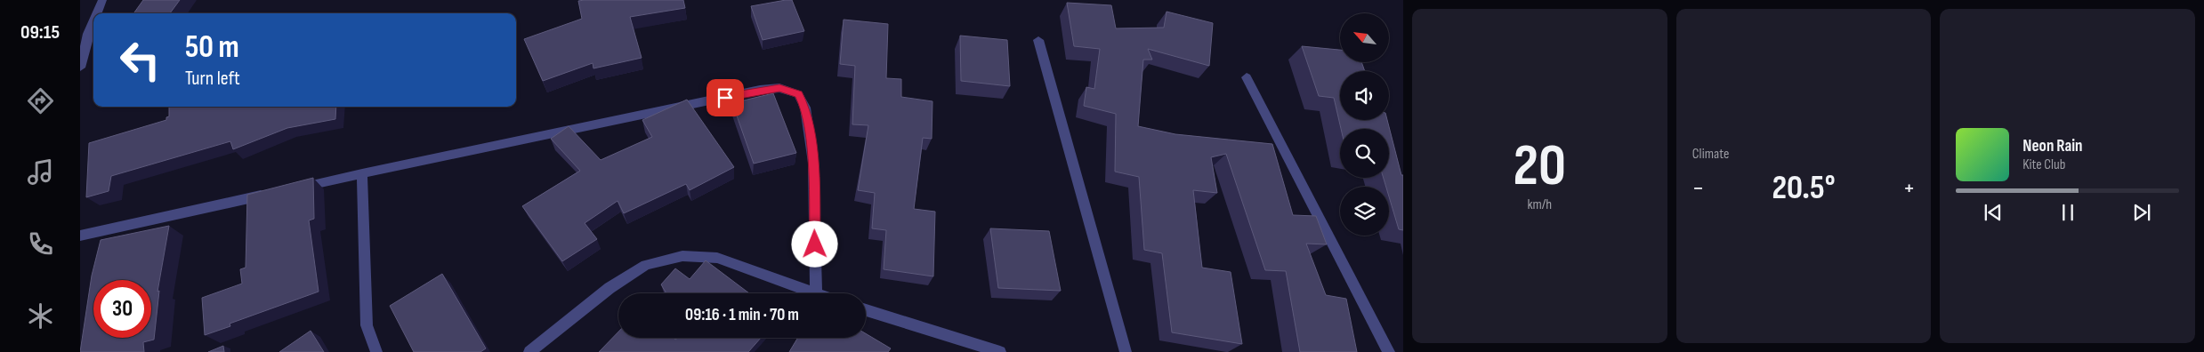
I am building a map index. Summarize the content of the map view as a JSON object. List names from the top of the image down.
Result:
{
  "north": "top left",
  "page": {
    "tabs": "09:15",
    "tile": [
      ["20", "km/h"],
      "Climate"
    ],
    "turn": ["50 m", "Turn left"],
    "song": ["Neon Rain", "Kite Club"],
    "heat": ["−", "20.5°", "+"],
    "limit": "30",
    "trip": "09:16 · 1 min · 70 m"
  }
}
